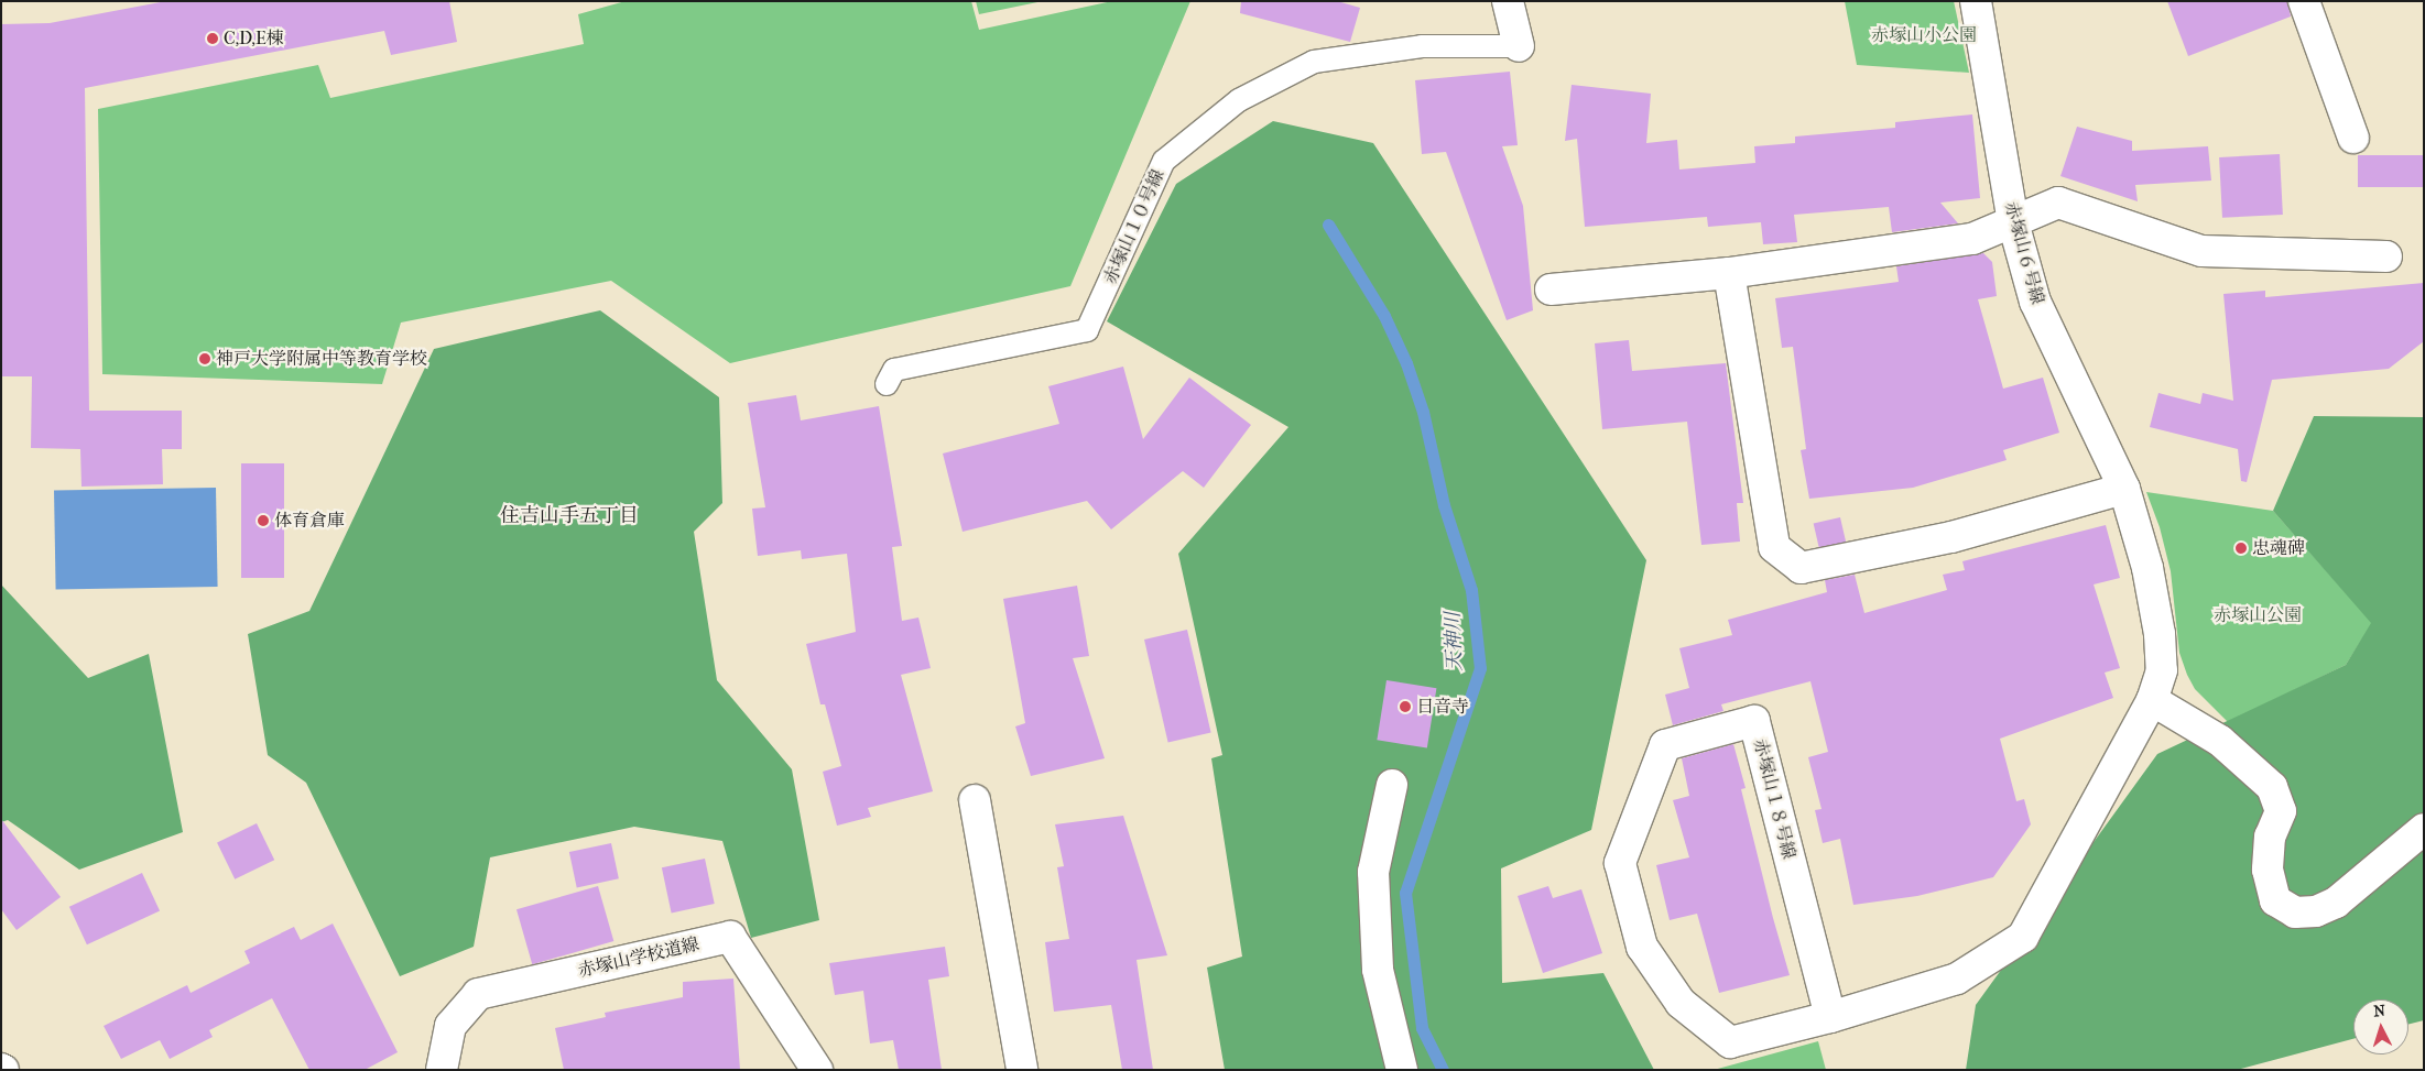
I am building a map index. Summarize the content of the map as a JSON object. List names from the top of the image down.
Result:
{
  "streets": {
    "street": ["赤塚山６号線", "赤塚山１８号線", "赤塚山学校道線"],
    "lane": ["赤塚山１０号線"]
  },
  "crossings": [
    ["赤塚山６号線", "赤塚山１８号線"]
  ],
  "districts": ["住吉山手五丁目"],
  "water": ["天神川"],
  "parks": ["赤塚山小公園", "赤塚山公園"],
  "places": [
    "C,D,E棟",
    "神戸大学附属中等教育学校",
    "体育倉庫",
    "忠魂碑",
    "日音寺"
  ],
  "north": "top"
}
